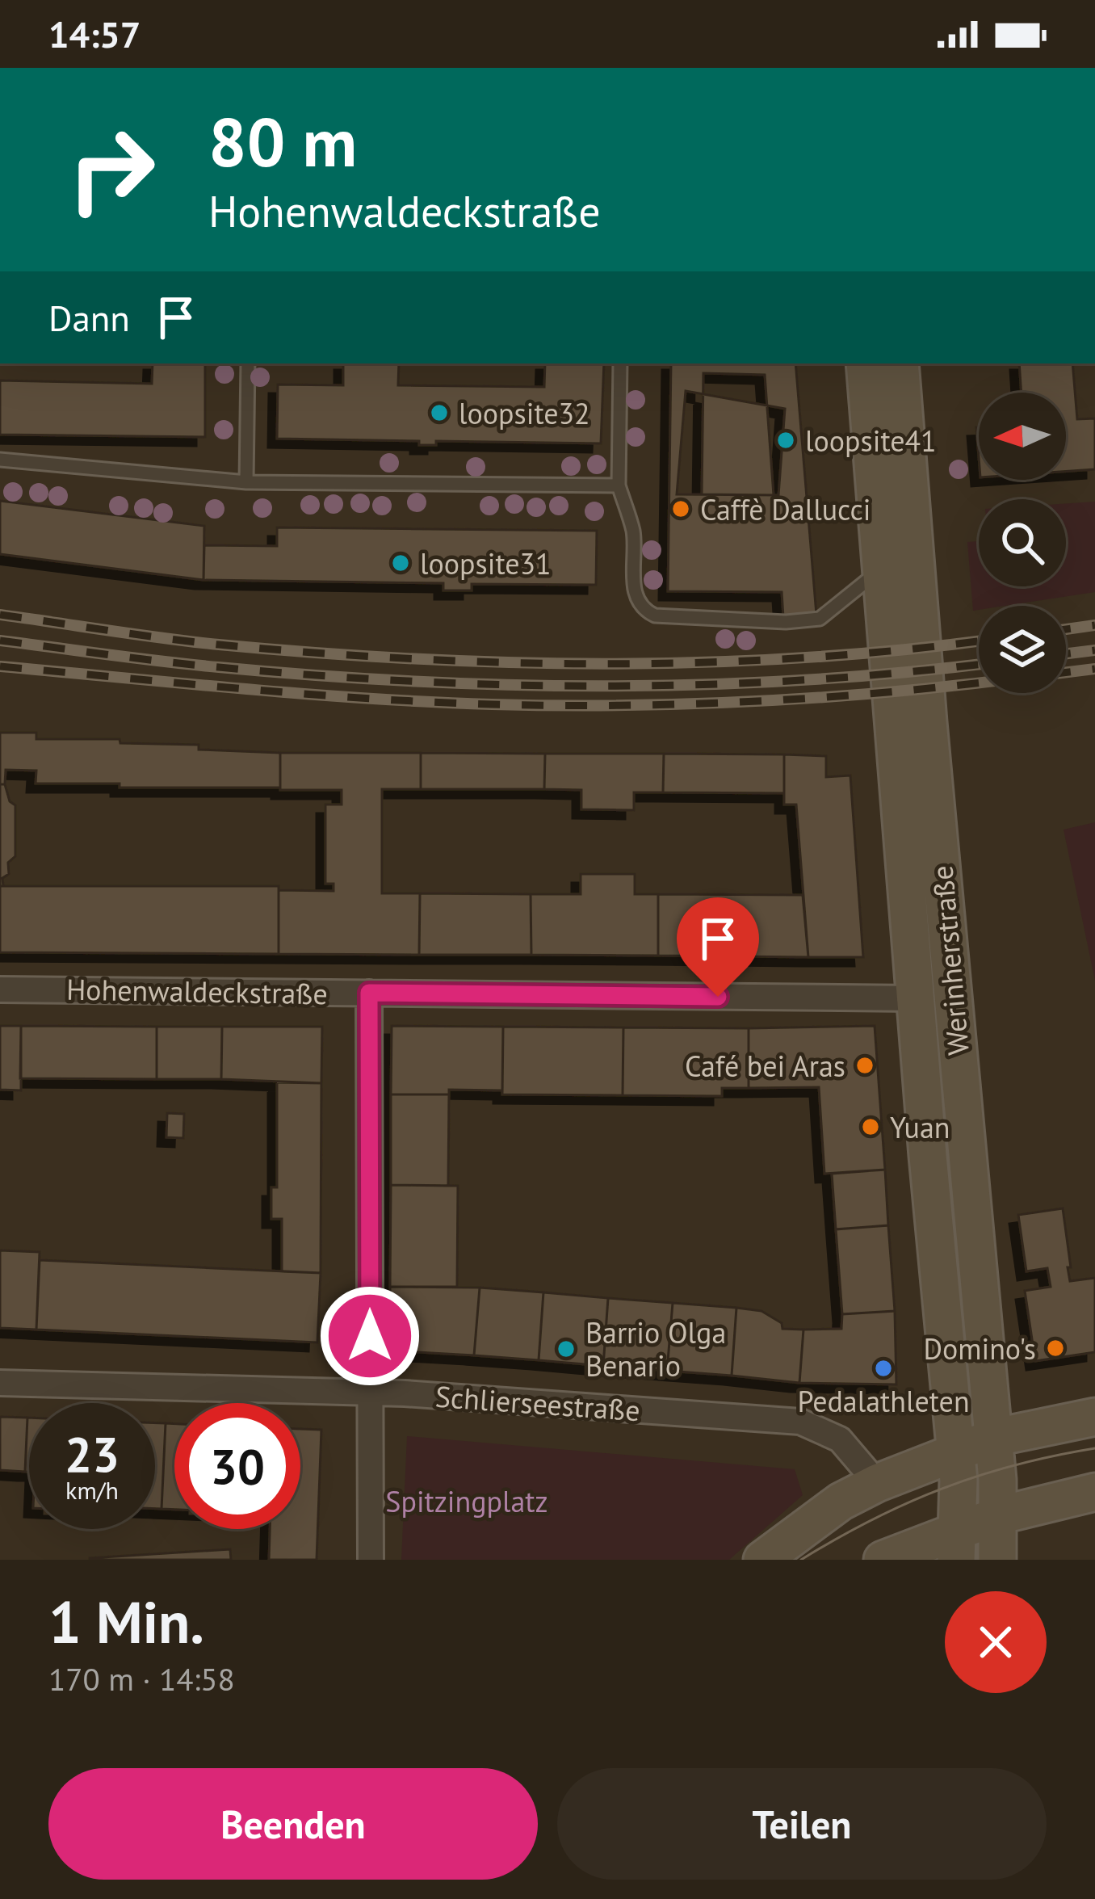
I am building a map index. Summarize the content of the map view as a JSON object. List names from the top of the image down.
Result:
{
  "streets": {
    "main road": ["Werinherstraße"],
    "street": ["Hohenwaldeckstraße", "Schlierseestraße"]
  },
  "crossings": [
    ["Werinherstraße", "Hohenwaldeckstraße"]
  ],
  "parks": ["Spitzingplatz"],
  "places": [
    "loopsite32",
    "loopsite41",
    "Caffè Dallucci",
    "loopsite31",
    "Café bei Aras",
    "Yuan",
    "Domino's",
    "Barrio Olga Benario",
    "Pedalathleten"
  ],
  "north": "left",
  "page": {
    "status": "14:57",
    "turn": ["80 m", "Hohenwaldeckstraße"],
    "then": "Dann",
    "speed": "23 km/h",
    "limit": "30",
    "heading": ["1 Min.", "170 m · 14:58"],
    "buttons": ["Beenden", "Teilen"]
  }
}
